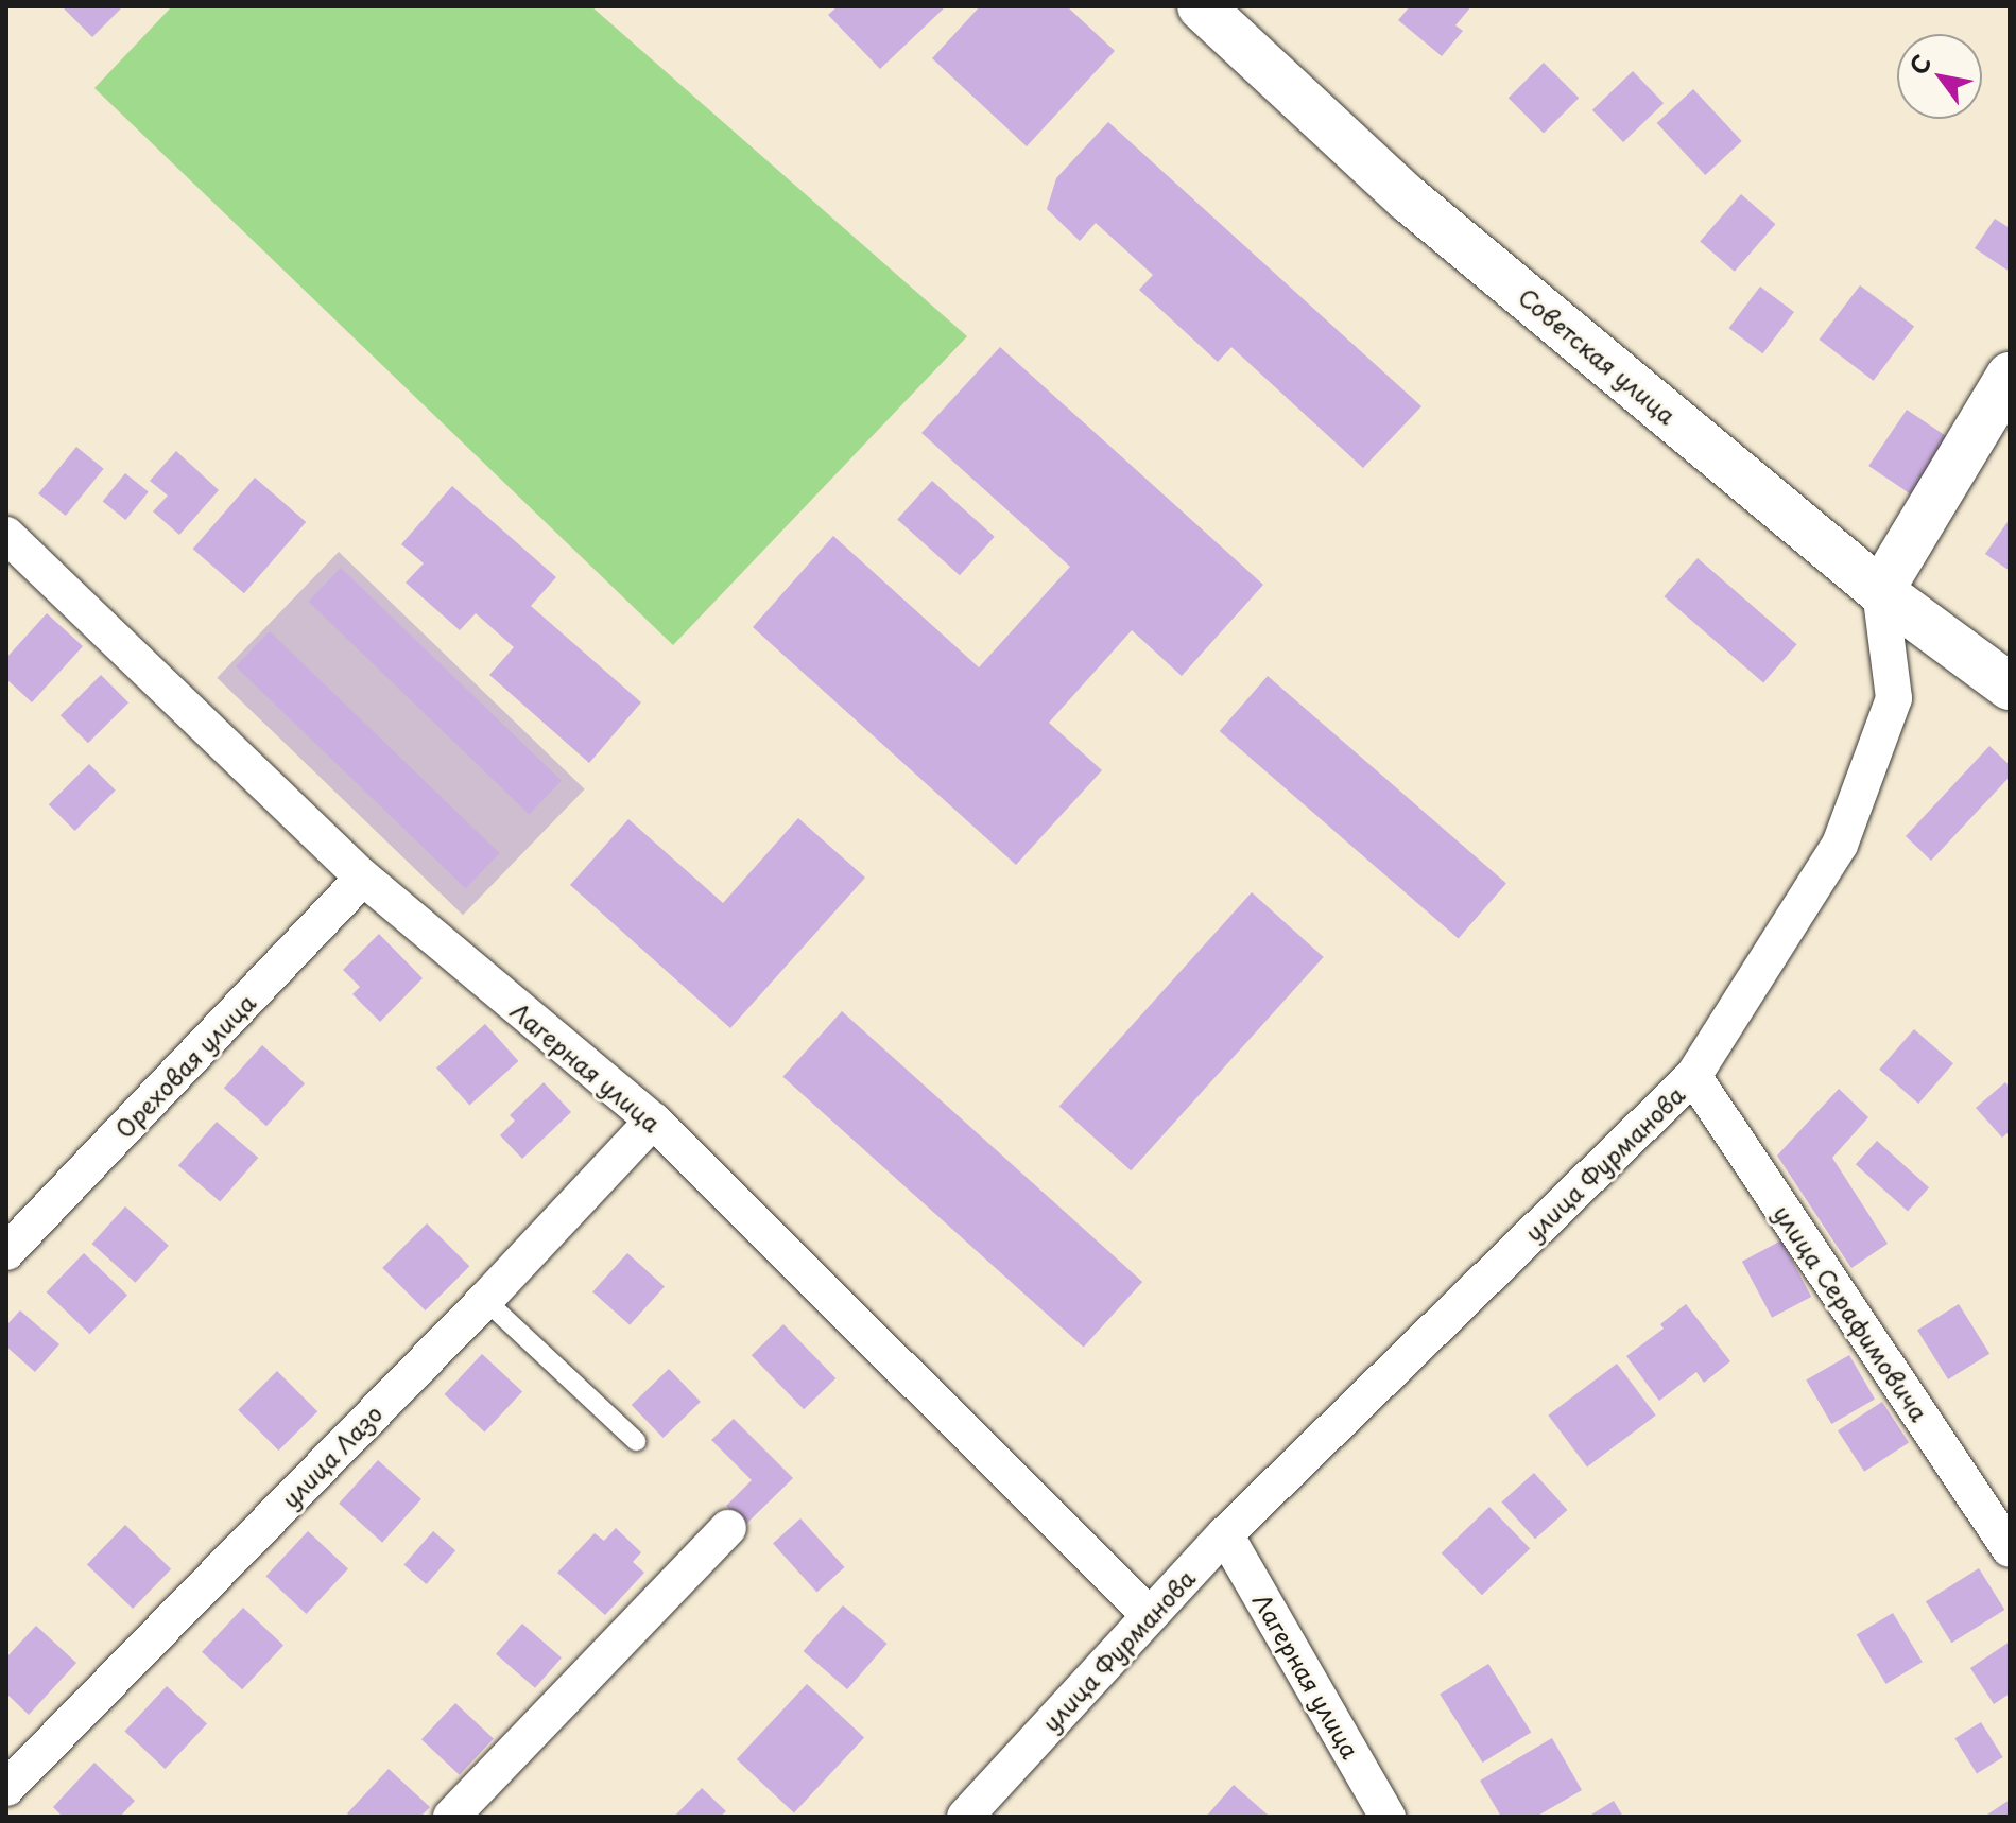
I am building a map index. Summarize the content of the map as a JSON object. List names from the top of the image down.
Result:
{
  "streets": {
    "main road": ["Советская улица"],
    "street": [
      "Ореховая улица",
      "Лагерная улица",
      "улица Фурманова",
      "улица Серафимовича",
      "улица Лазо"
    ]
  },
  "crossings": [
    ["Советская улица", "улица Фурманова"],
    ["Ореховая улица", "Лагерная улица"],
    ["Лагерная улица", "улица Фурманова"],
    ["Лагерная улица", "улица Лазо"],
    ["улица Фурманова", "улица Серафимовича"]
  ],
  "north": "top left"
}
